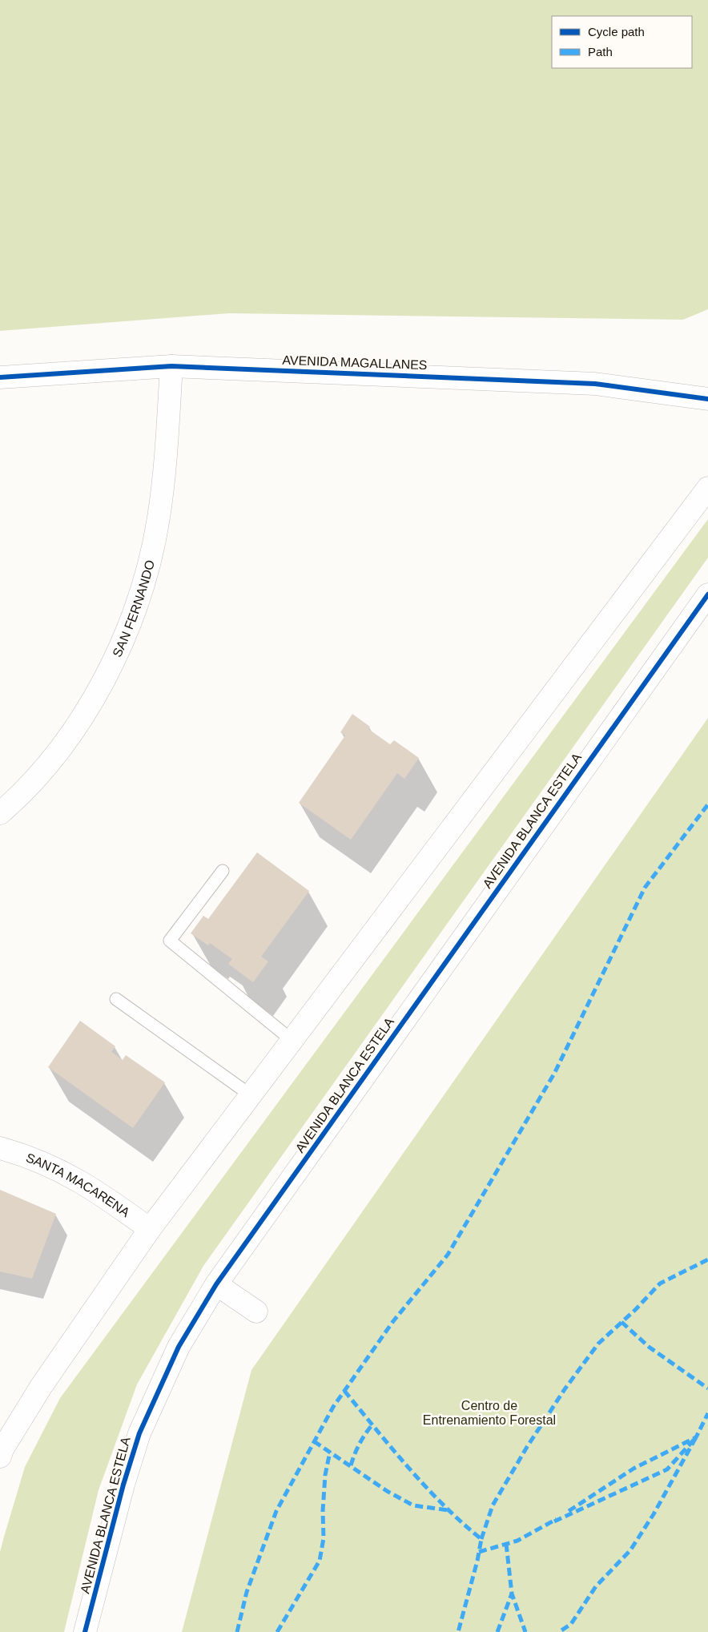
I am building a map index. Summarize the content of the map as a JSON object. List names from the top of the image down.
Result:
{
  "streets": {
    "street": [
      "AVENIDA MAGALLANES",
      "SAN FERNANDO",
      "AVENIDA BLANCA ESTELA",
      "SANTA MACARENA"
    ]
  },
  "crossings": [
    ["AVENIDA MAGALLANES", "SAN FERNANDO"]
  ],
  "parks": ["Centro de Entrenamiento Forestal"],
  "legend": ["Cycle path", "Path"]
}
